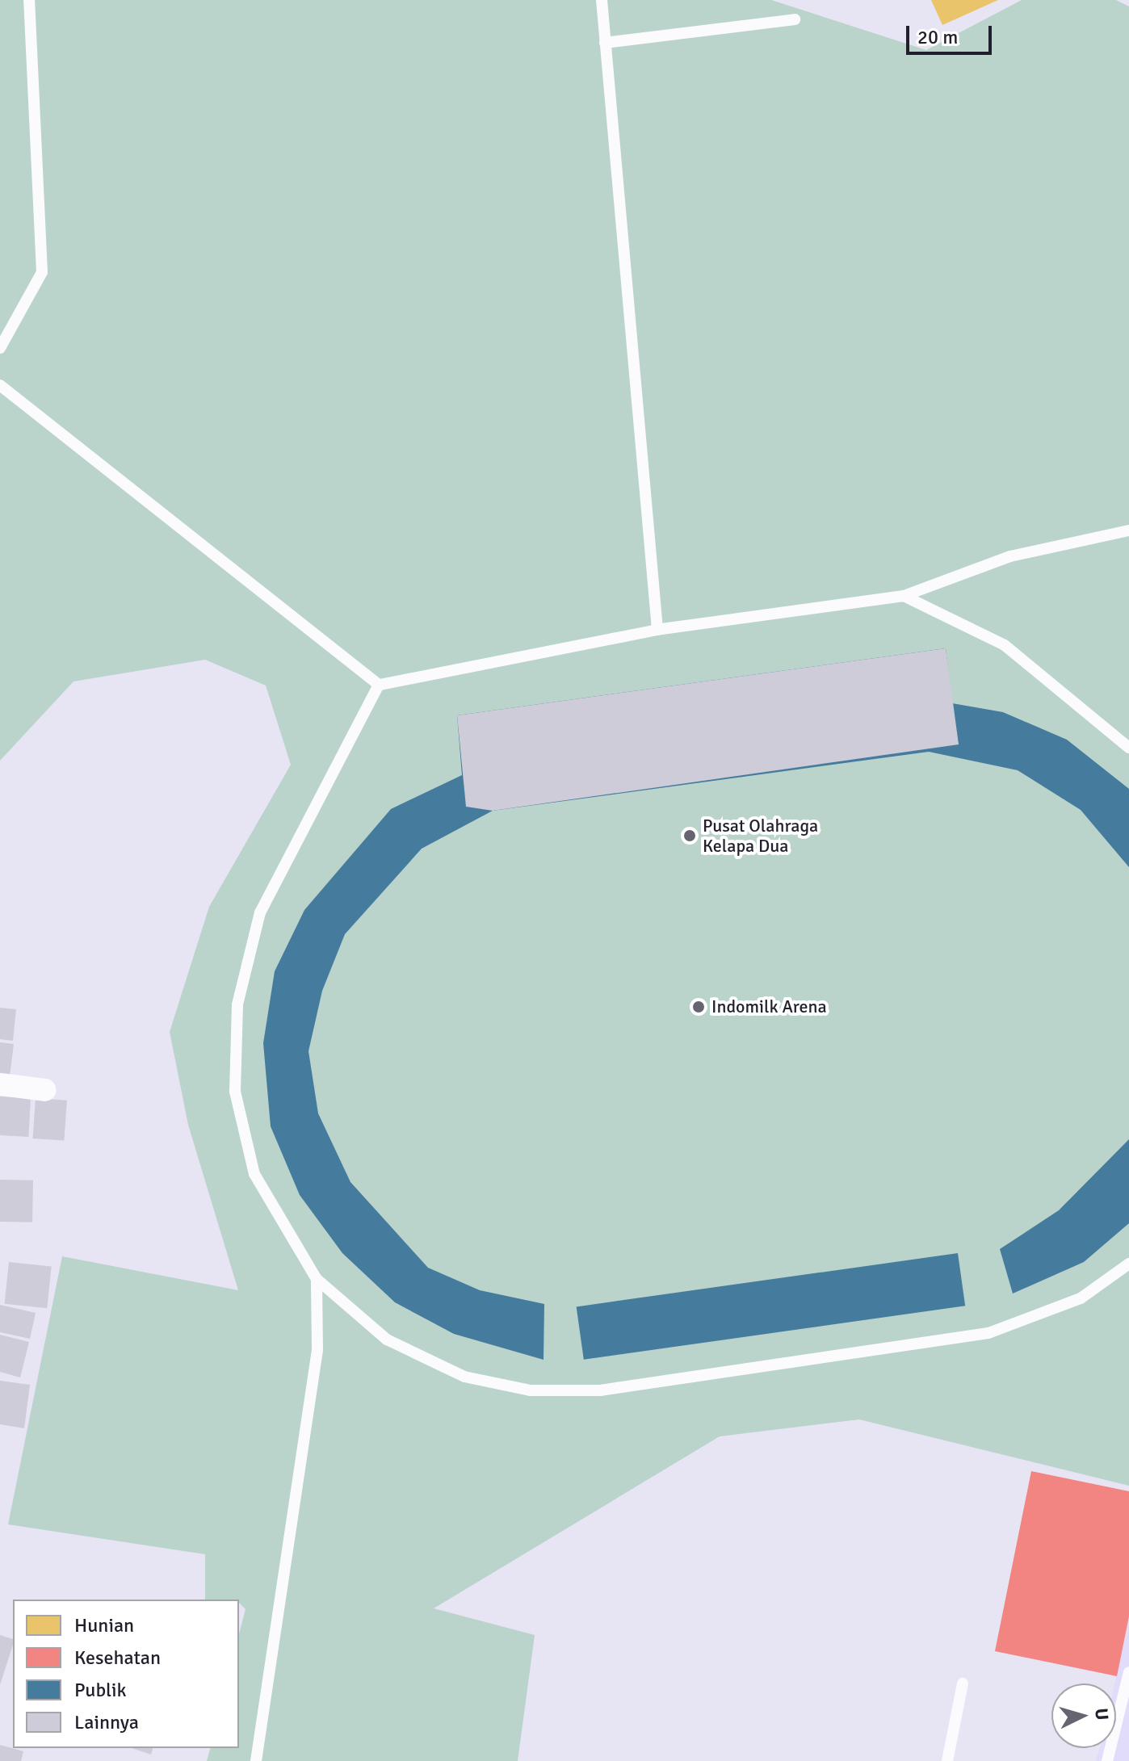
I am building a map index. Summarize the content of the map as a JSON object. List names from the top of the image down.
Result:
{
  "places": ["Pusat Olahraga Kelapa Dua", "Indomilk Arena"],
  "legend": [
    "Hunian",
    "Kesehatan",
    "Publik",
    "Lainnya"
  ],
  "scale_bar": "20 m",
  "north": "right"
}
